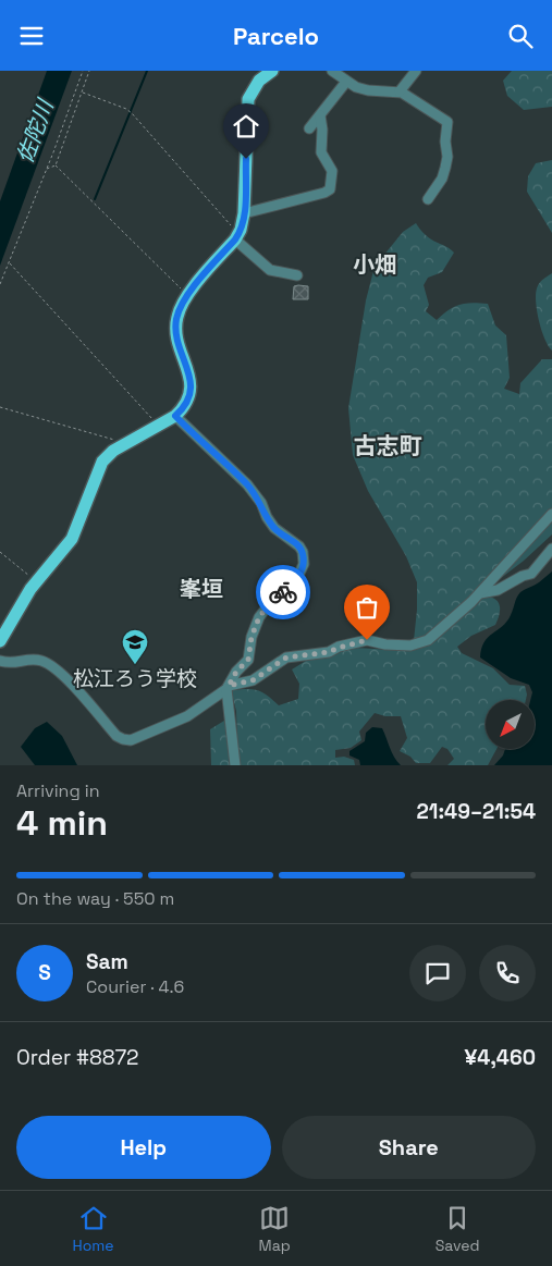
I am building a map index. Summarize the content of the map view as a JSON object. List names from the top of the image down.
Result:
{
  "districts": ["小畑", "古志町", "峯垣"],
  "water": ["佐陀川"],
  "places": {
    "school or university": ["松江ろう学校"]
  },
  "north": "bottom left",
  "page": {
    "header": "Parcelo",
    "heading": ["4 min", "Arriving in", "21:49–21:54"],
    "panel": [
      "Sam",
      "Courier · 4.6",
      "Order #8872",
      "¥4,460"
    ],
    "bar": "On the way · 550 m",
    "round": "S",
    "buttons": ["Help", "Share"],
    "tabs": ["Home", "Map", "Saved"]
  }
}
